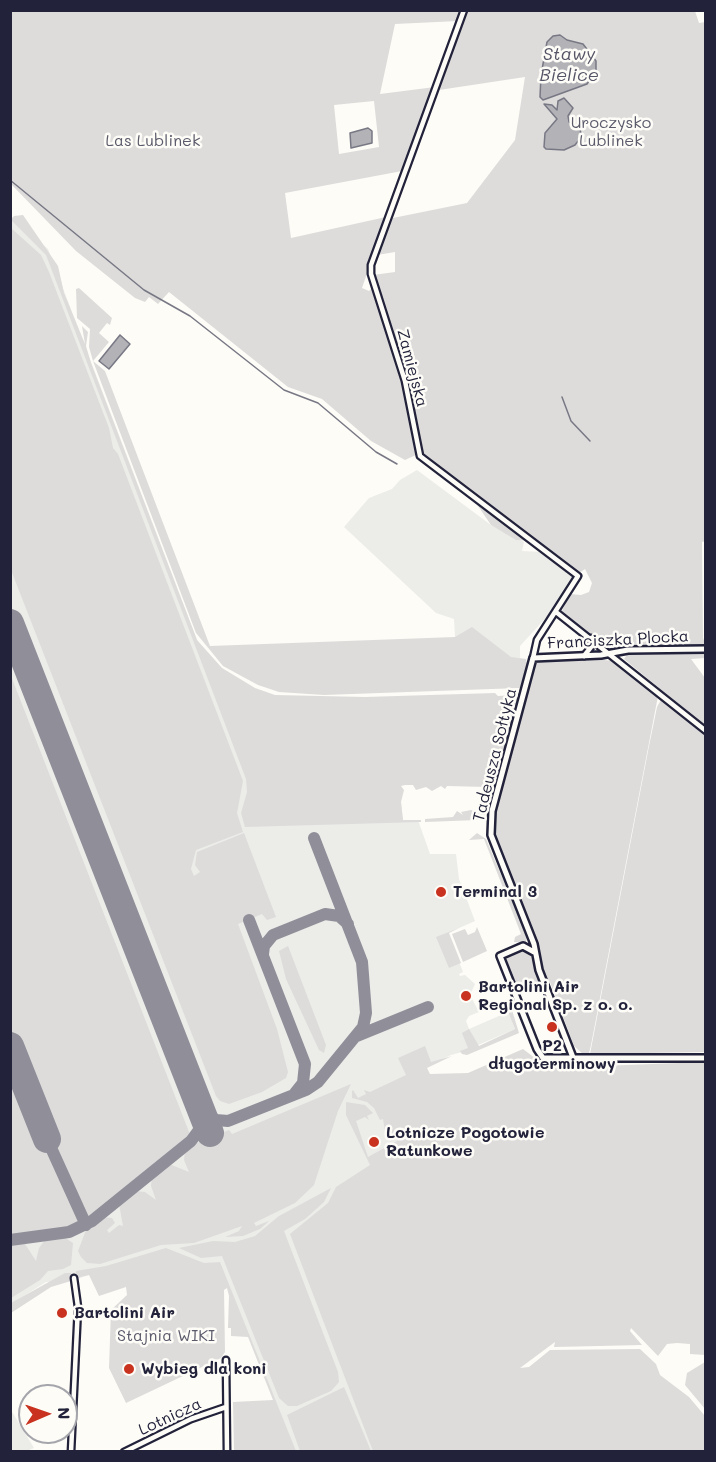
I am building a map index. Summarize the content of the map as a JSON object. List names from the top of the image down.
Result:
{
  "streets": {
    "street": [
      "Zamiejska",
      "Franciszka Plocka",
      "Tadeusza Sołtyka",
      "Lotnicza"
    ]
  },
  "crossings": [
    ["Zamiejska", "Franciszka Plocka"],
    ["Zamiejska", "Tadeusza Sołtyka"],
    ["Franciszka Plocka", "Tadeusza Sołtyka"]
  ],
  "water": ["Stawy Bielice"],
  "parks": ["Uroczysko Lublinek", "Las Lublinek", "Stajnia WIKI"],
  "places": [
    "Terminal 3",
    "Bartolini Air Regional Sp. z o. o.",
    "P2 długoterminowy",
    "Lotnicze Pogotowie Ratunkowe",
    "Bartolini Air",
    "Wybieg dla koni"
  ],
  "north": "right"
}
